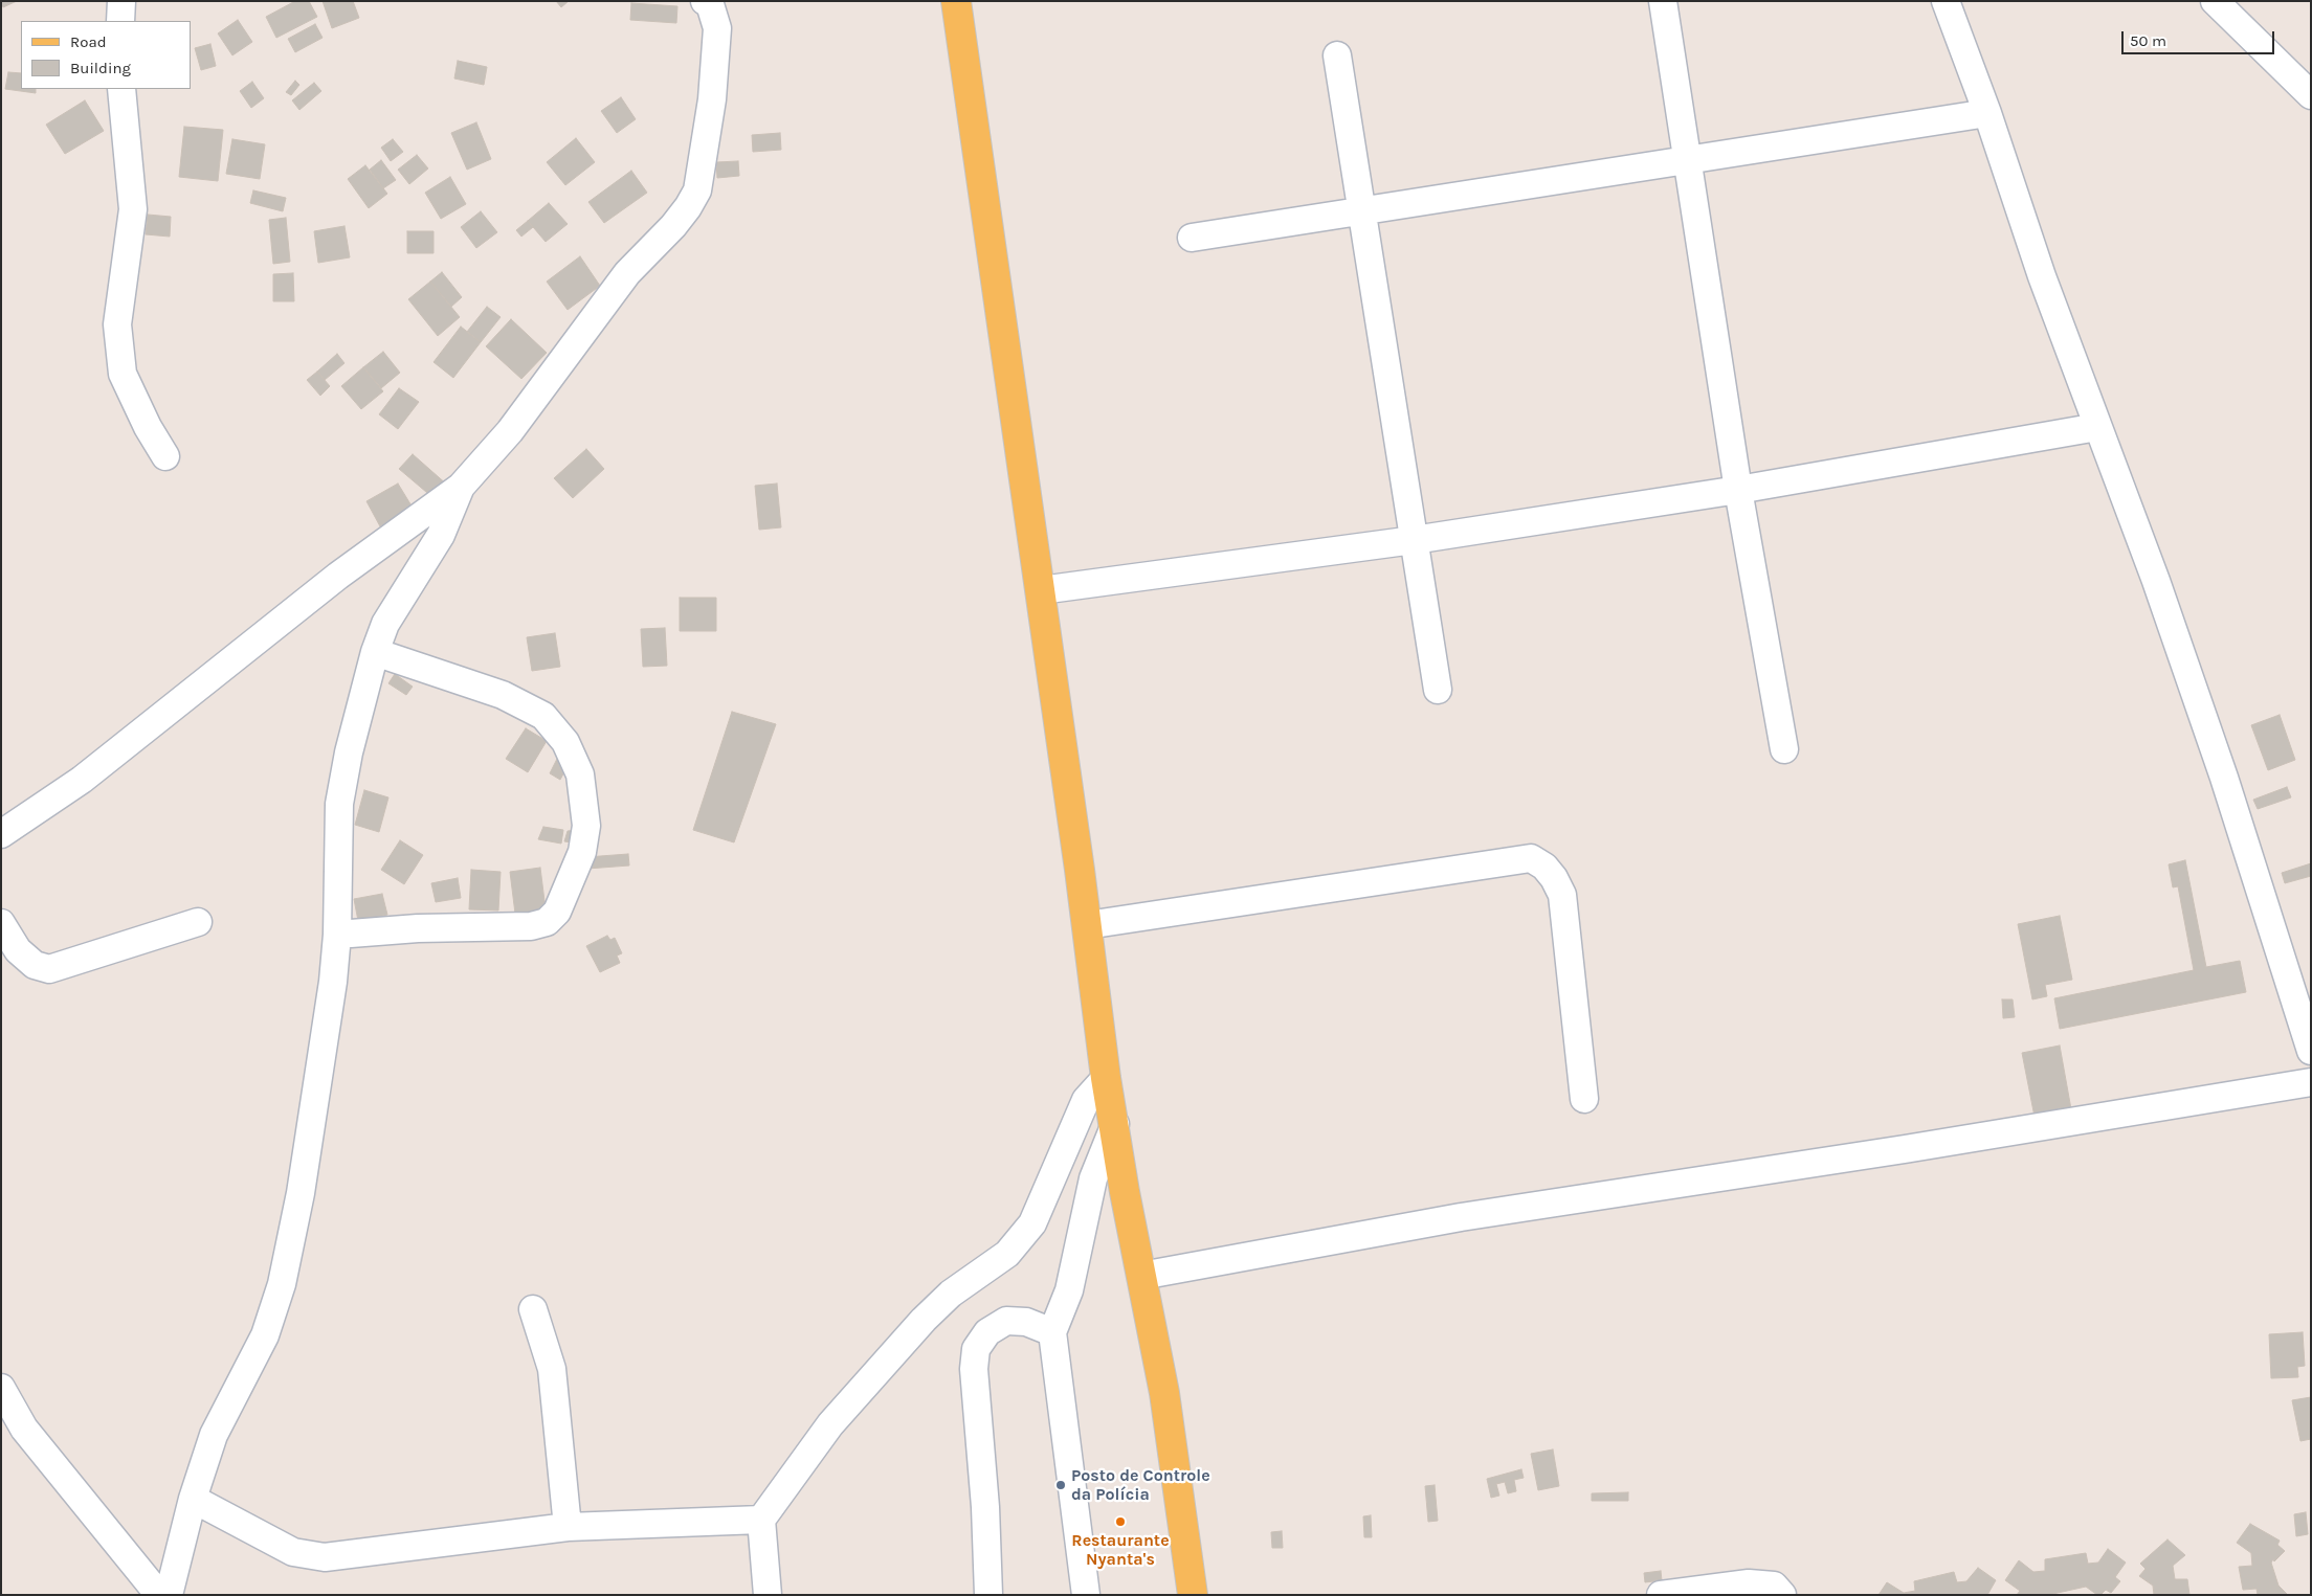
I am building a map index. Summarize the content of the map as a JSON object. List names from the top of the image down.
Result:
{
  "places": ["Posto de Controle da Polícia", "Restaurante Nyanta's"],
  "legend": ["Road", "Building"],
  "scale_bar": "50 m"
}
